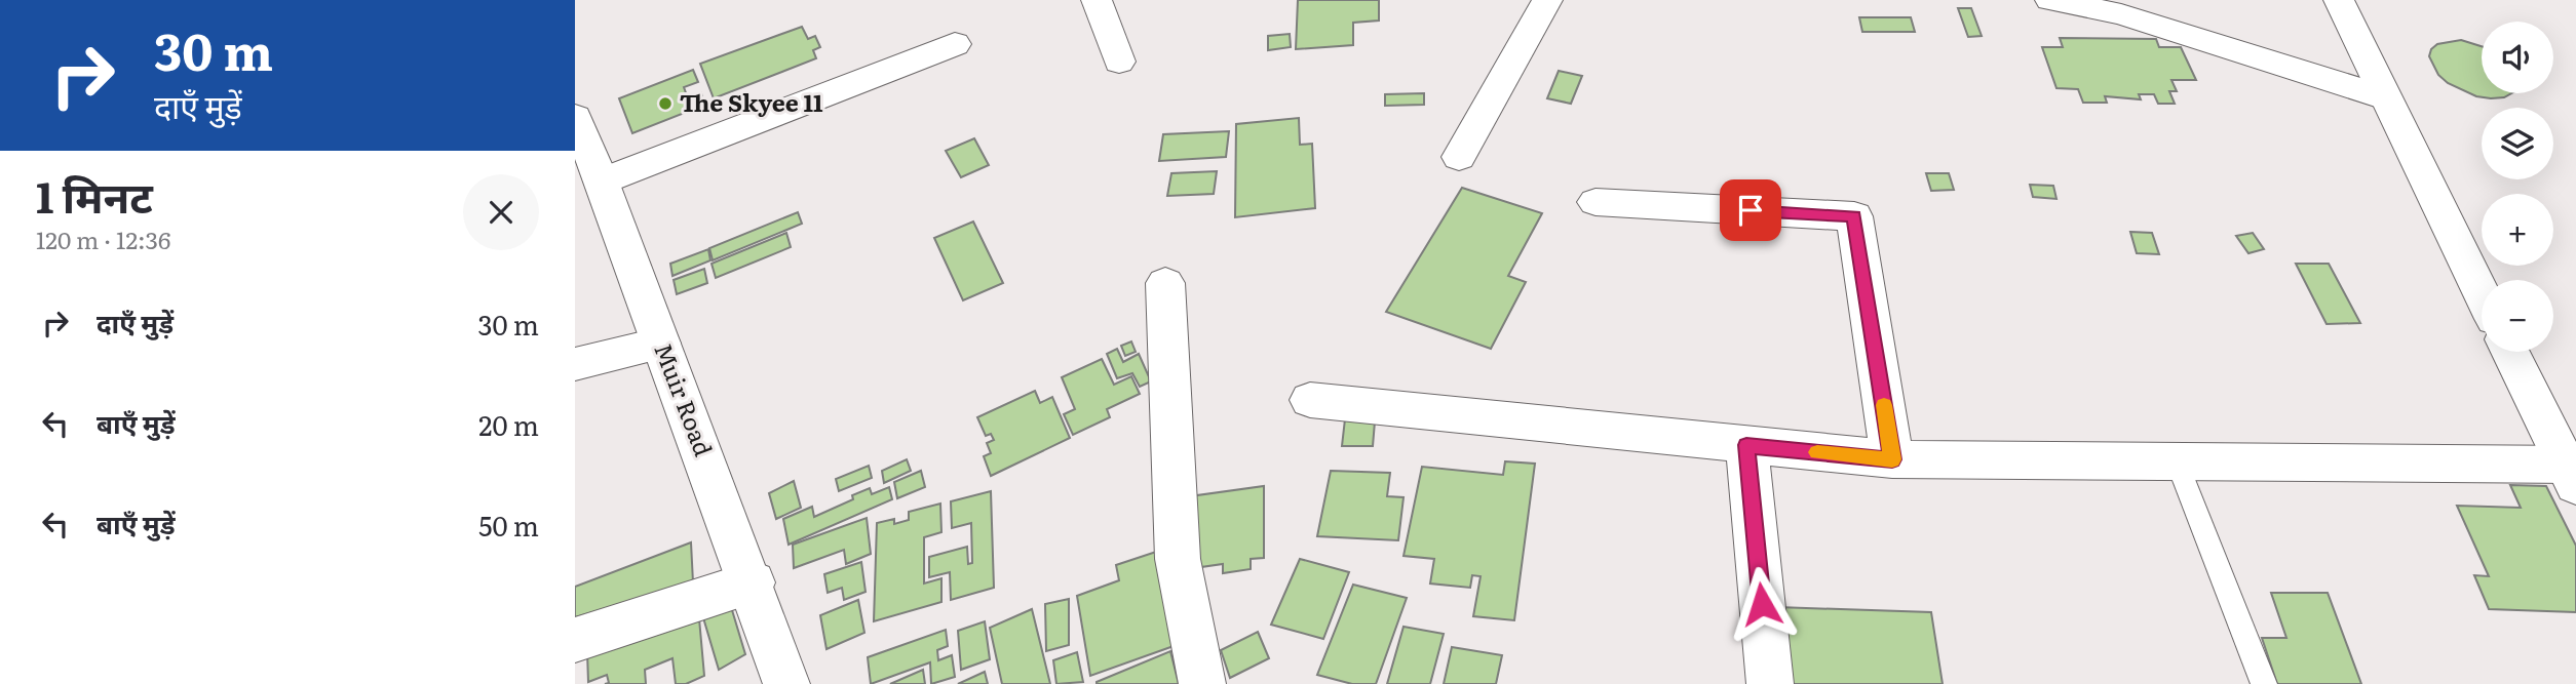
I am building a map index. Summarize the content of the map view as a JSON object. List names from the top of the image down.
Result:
{
  "streets": {
    "street": ["Muir Road"]
  },
  "places": ["The Skyee 11"],
  "page": {
    "turn": ["30 m", "दाएँ मुड़ें"],
    "map_buttons": ["+", "−"],
    "heading": ["1 मिनट", "120 m · 12:36"],
    "list": [
      {
        "name": "दाएँ मुड़ें",
        "value": "30 m"
      },
      {
        "name": "बाएँ मुड़ें",
        "value": "20 m"
      },
      {
        "name": "बाएँ मुड़ें",
        "value": "50 m"
      }
    ]
  }
}
